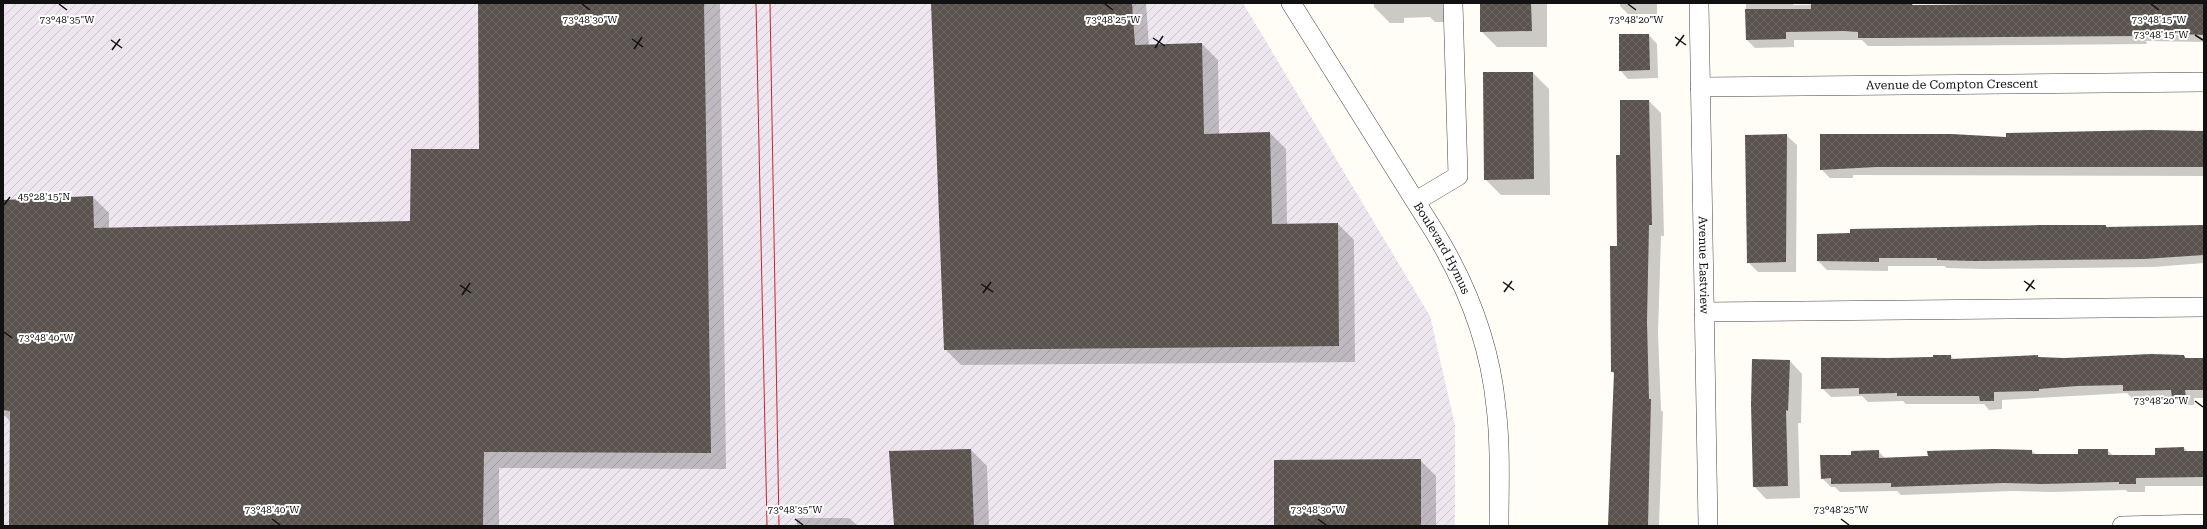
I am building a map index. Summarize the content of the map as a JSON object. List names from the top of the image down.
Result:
{
  "streets": {
    "street": ["Avenue de Compton Crescent", "Boulevard Hymus", "Avenue Eastview"]
  },
  "crossings": [
    ["Avenue de Compton Crescent", "Avenue Eastview"]
  ],
  "coordinates": [
    "73°48'15\"W",
    "73°48'35\"W",
    "73°48'30\"W",
    "73°48'25\"W",
    "73°48'20\"W",
    "45°28'15\"N",
    "73°48'40\"W"
  ]
}
